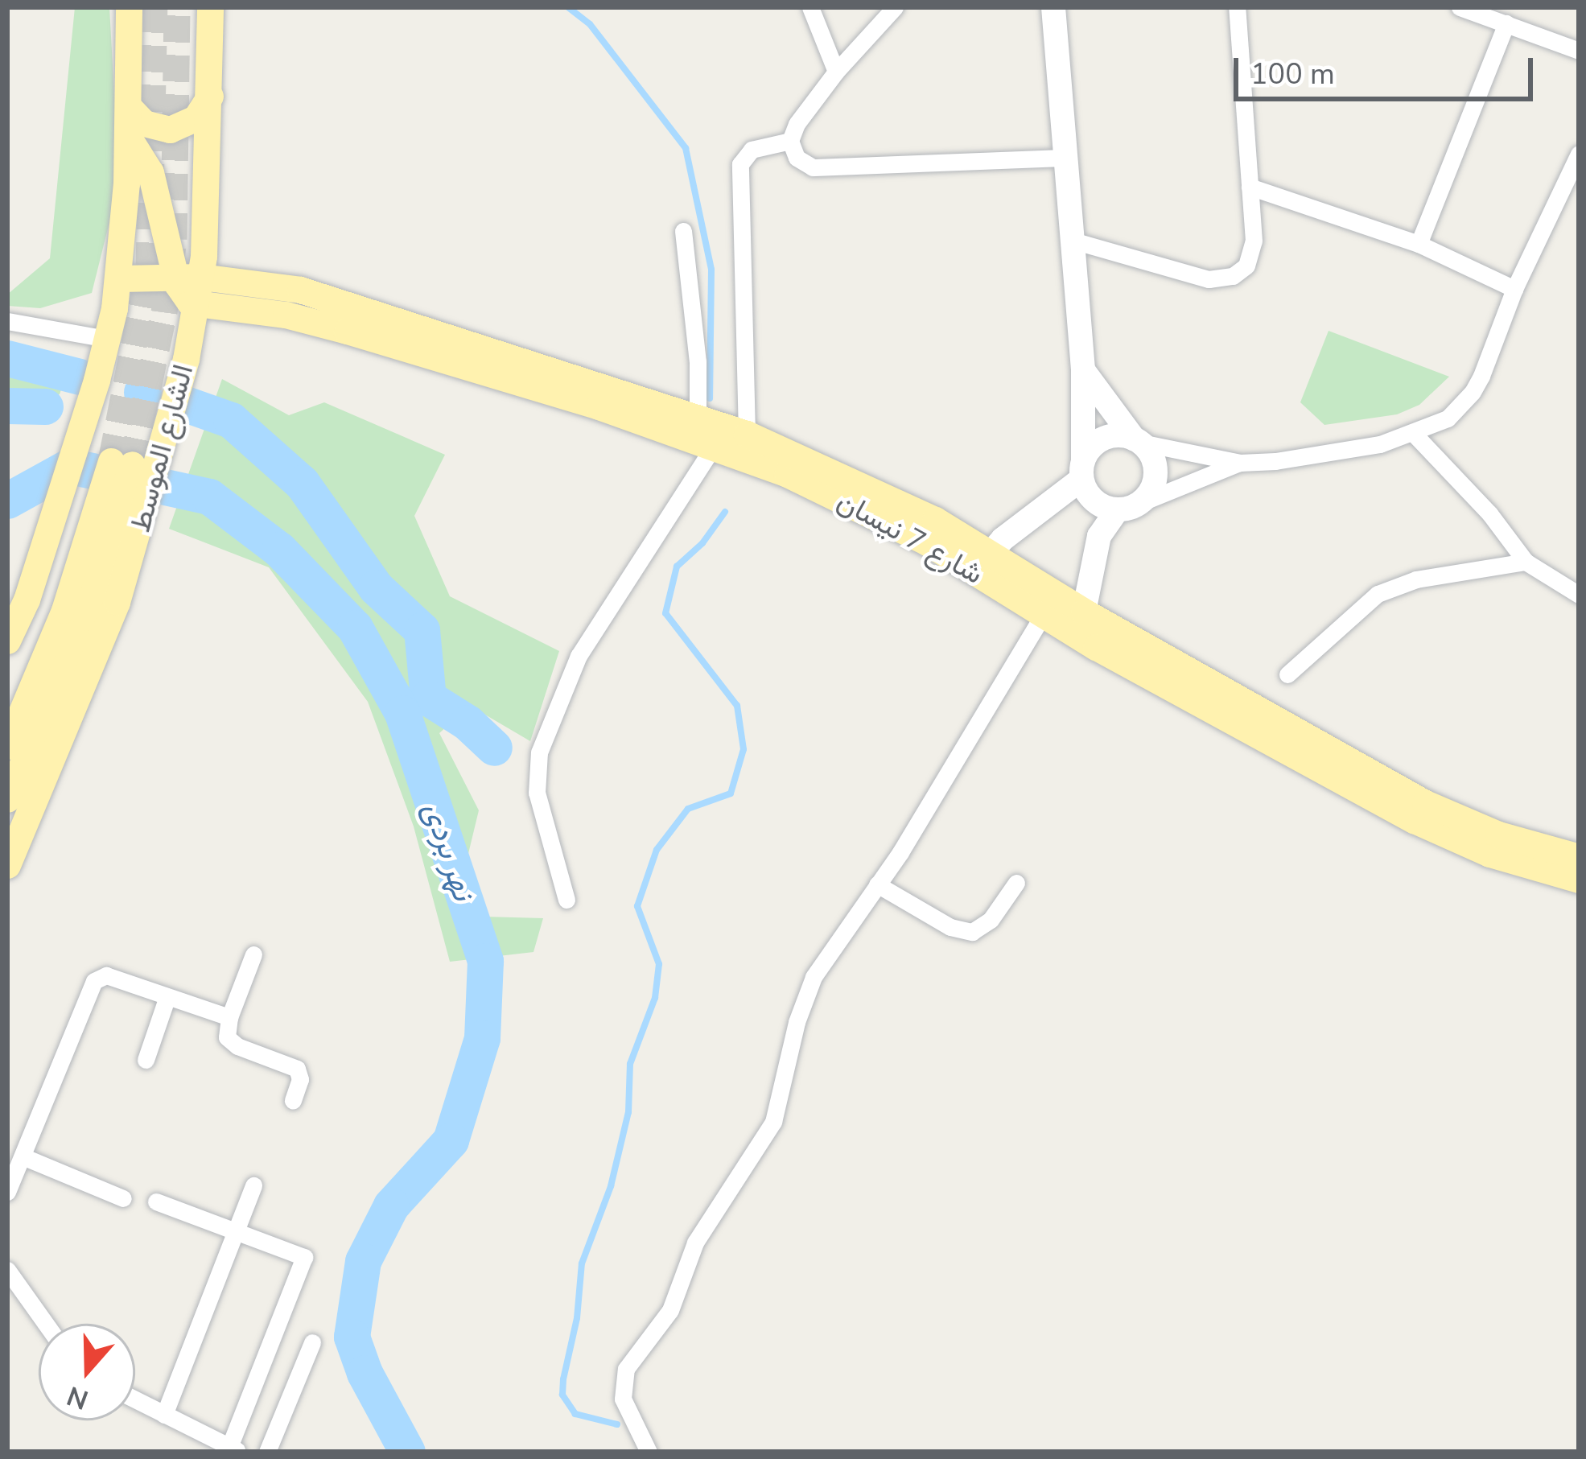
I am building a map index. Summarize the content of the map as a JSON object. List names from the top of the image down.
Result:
{
  "streets": {
    "main road": ["الشارع الموسط", "شارع 7 نيسان"]
  },
  "crossings": [
    ["الشارع الموسط", "شارع 7 نيسان"]
  ],
  "water": ["نهر بردى"],
  "scale_bar": "100 m",
  "north": "bottom"
}
